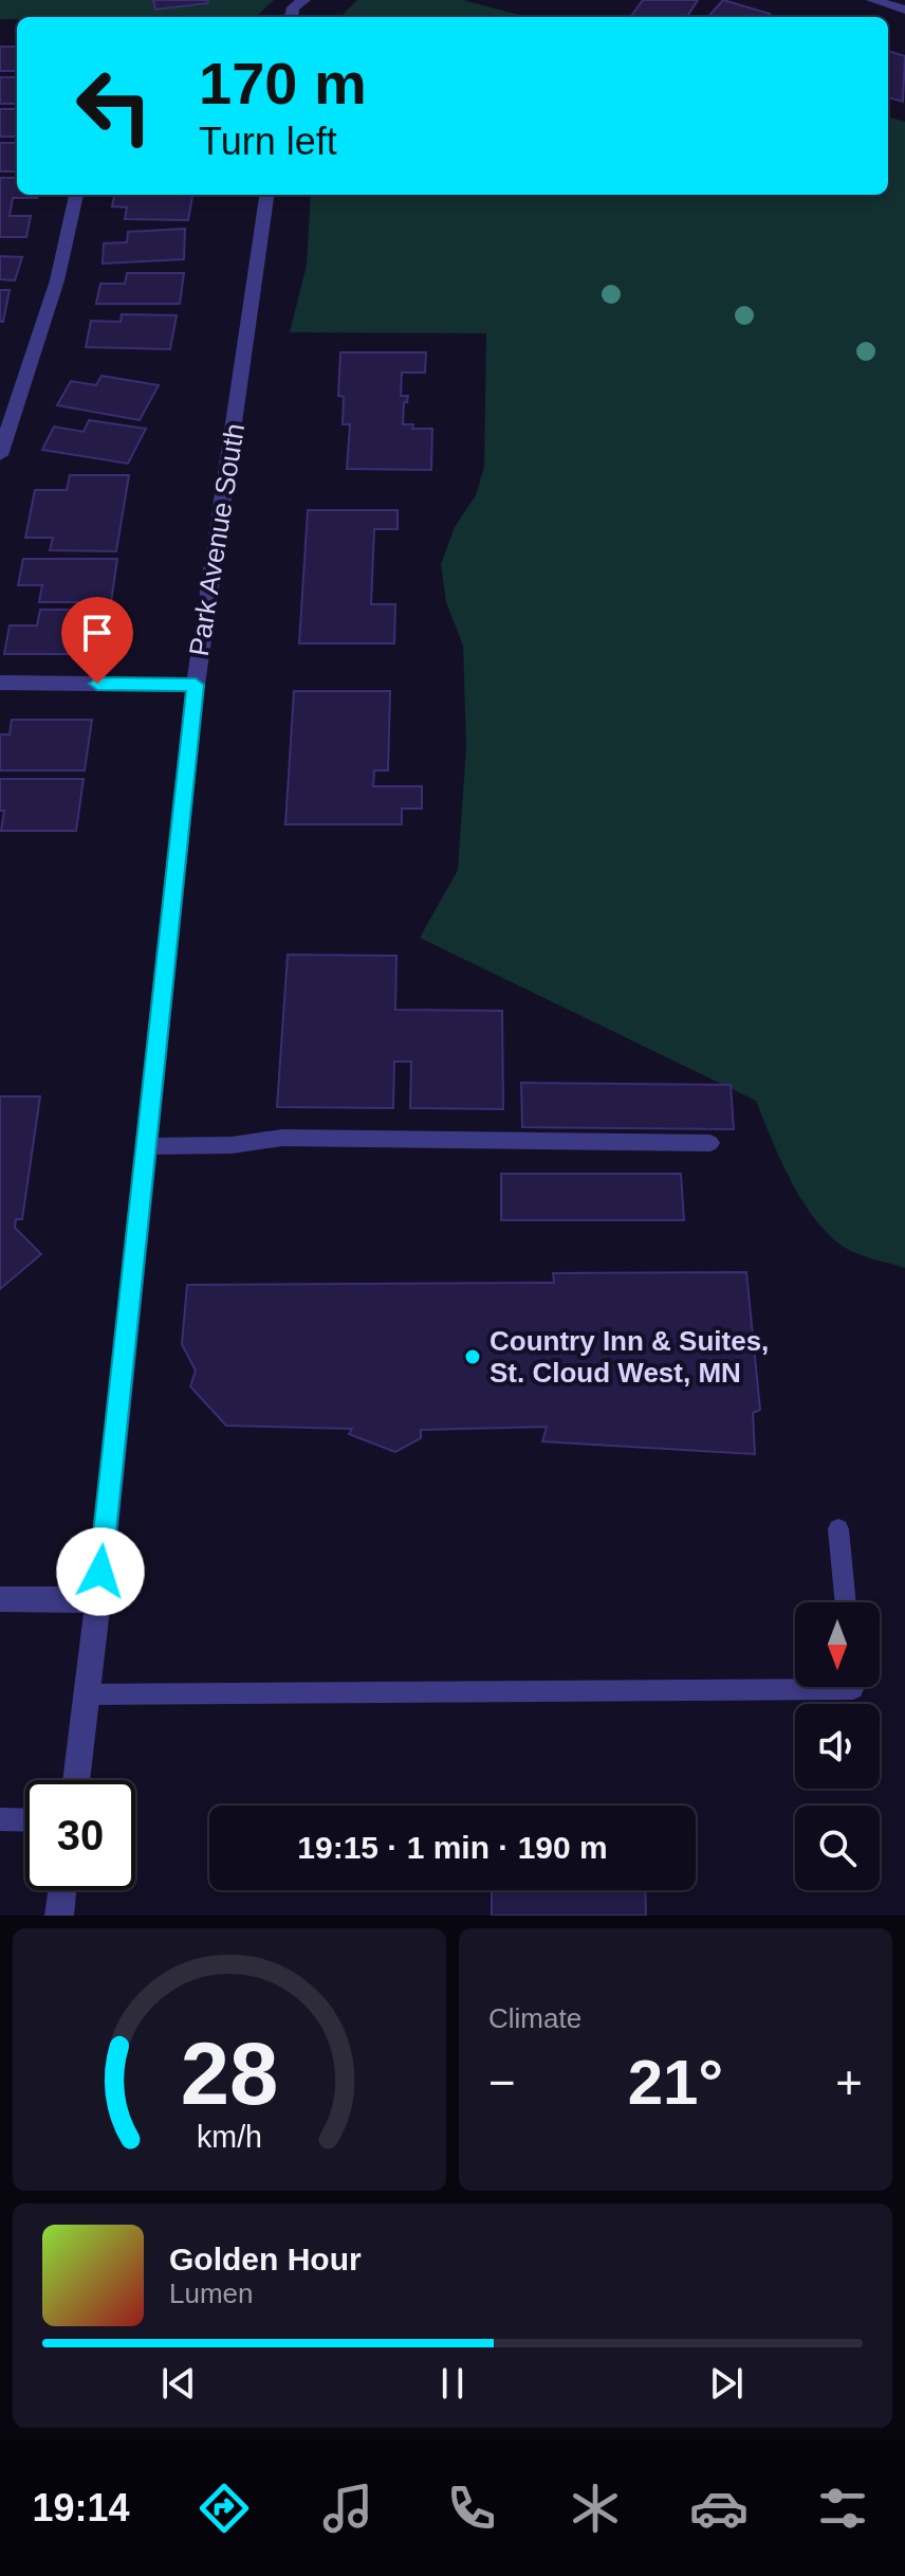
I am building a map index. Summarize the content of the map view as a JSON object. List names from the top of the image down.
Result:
{
  "streets": {
    "street": ["Park Avenue South"]
  },
  "places": ["Country Inn & Suites, St. Cloud West, MN"],
  "north": "bottom",
  "page": {
    "turn": ["170 m", "Turn left"],
    "limit": "30",
    "trip": "19:15 · 1 min · 190 m",
    "tile": "Climate",
    "heat": ["−", "21°", "+"],
    "song": ["Golden Hour", "Lumen"],
    "tabs": "19:14",
    "gauge": ["28", "km/h"]
  }
}
